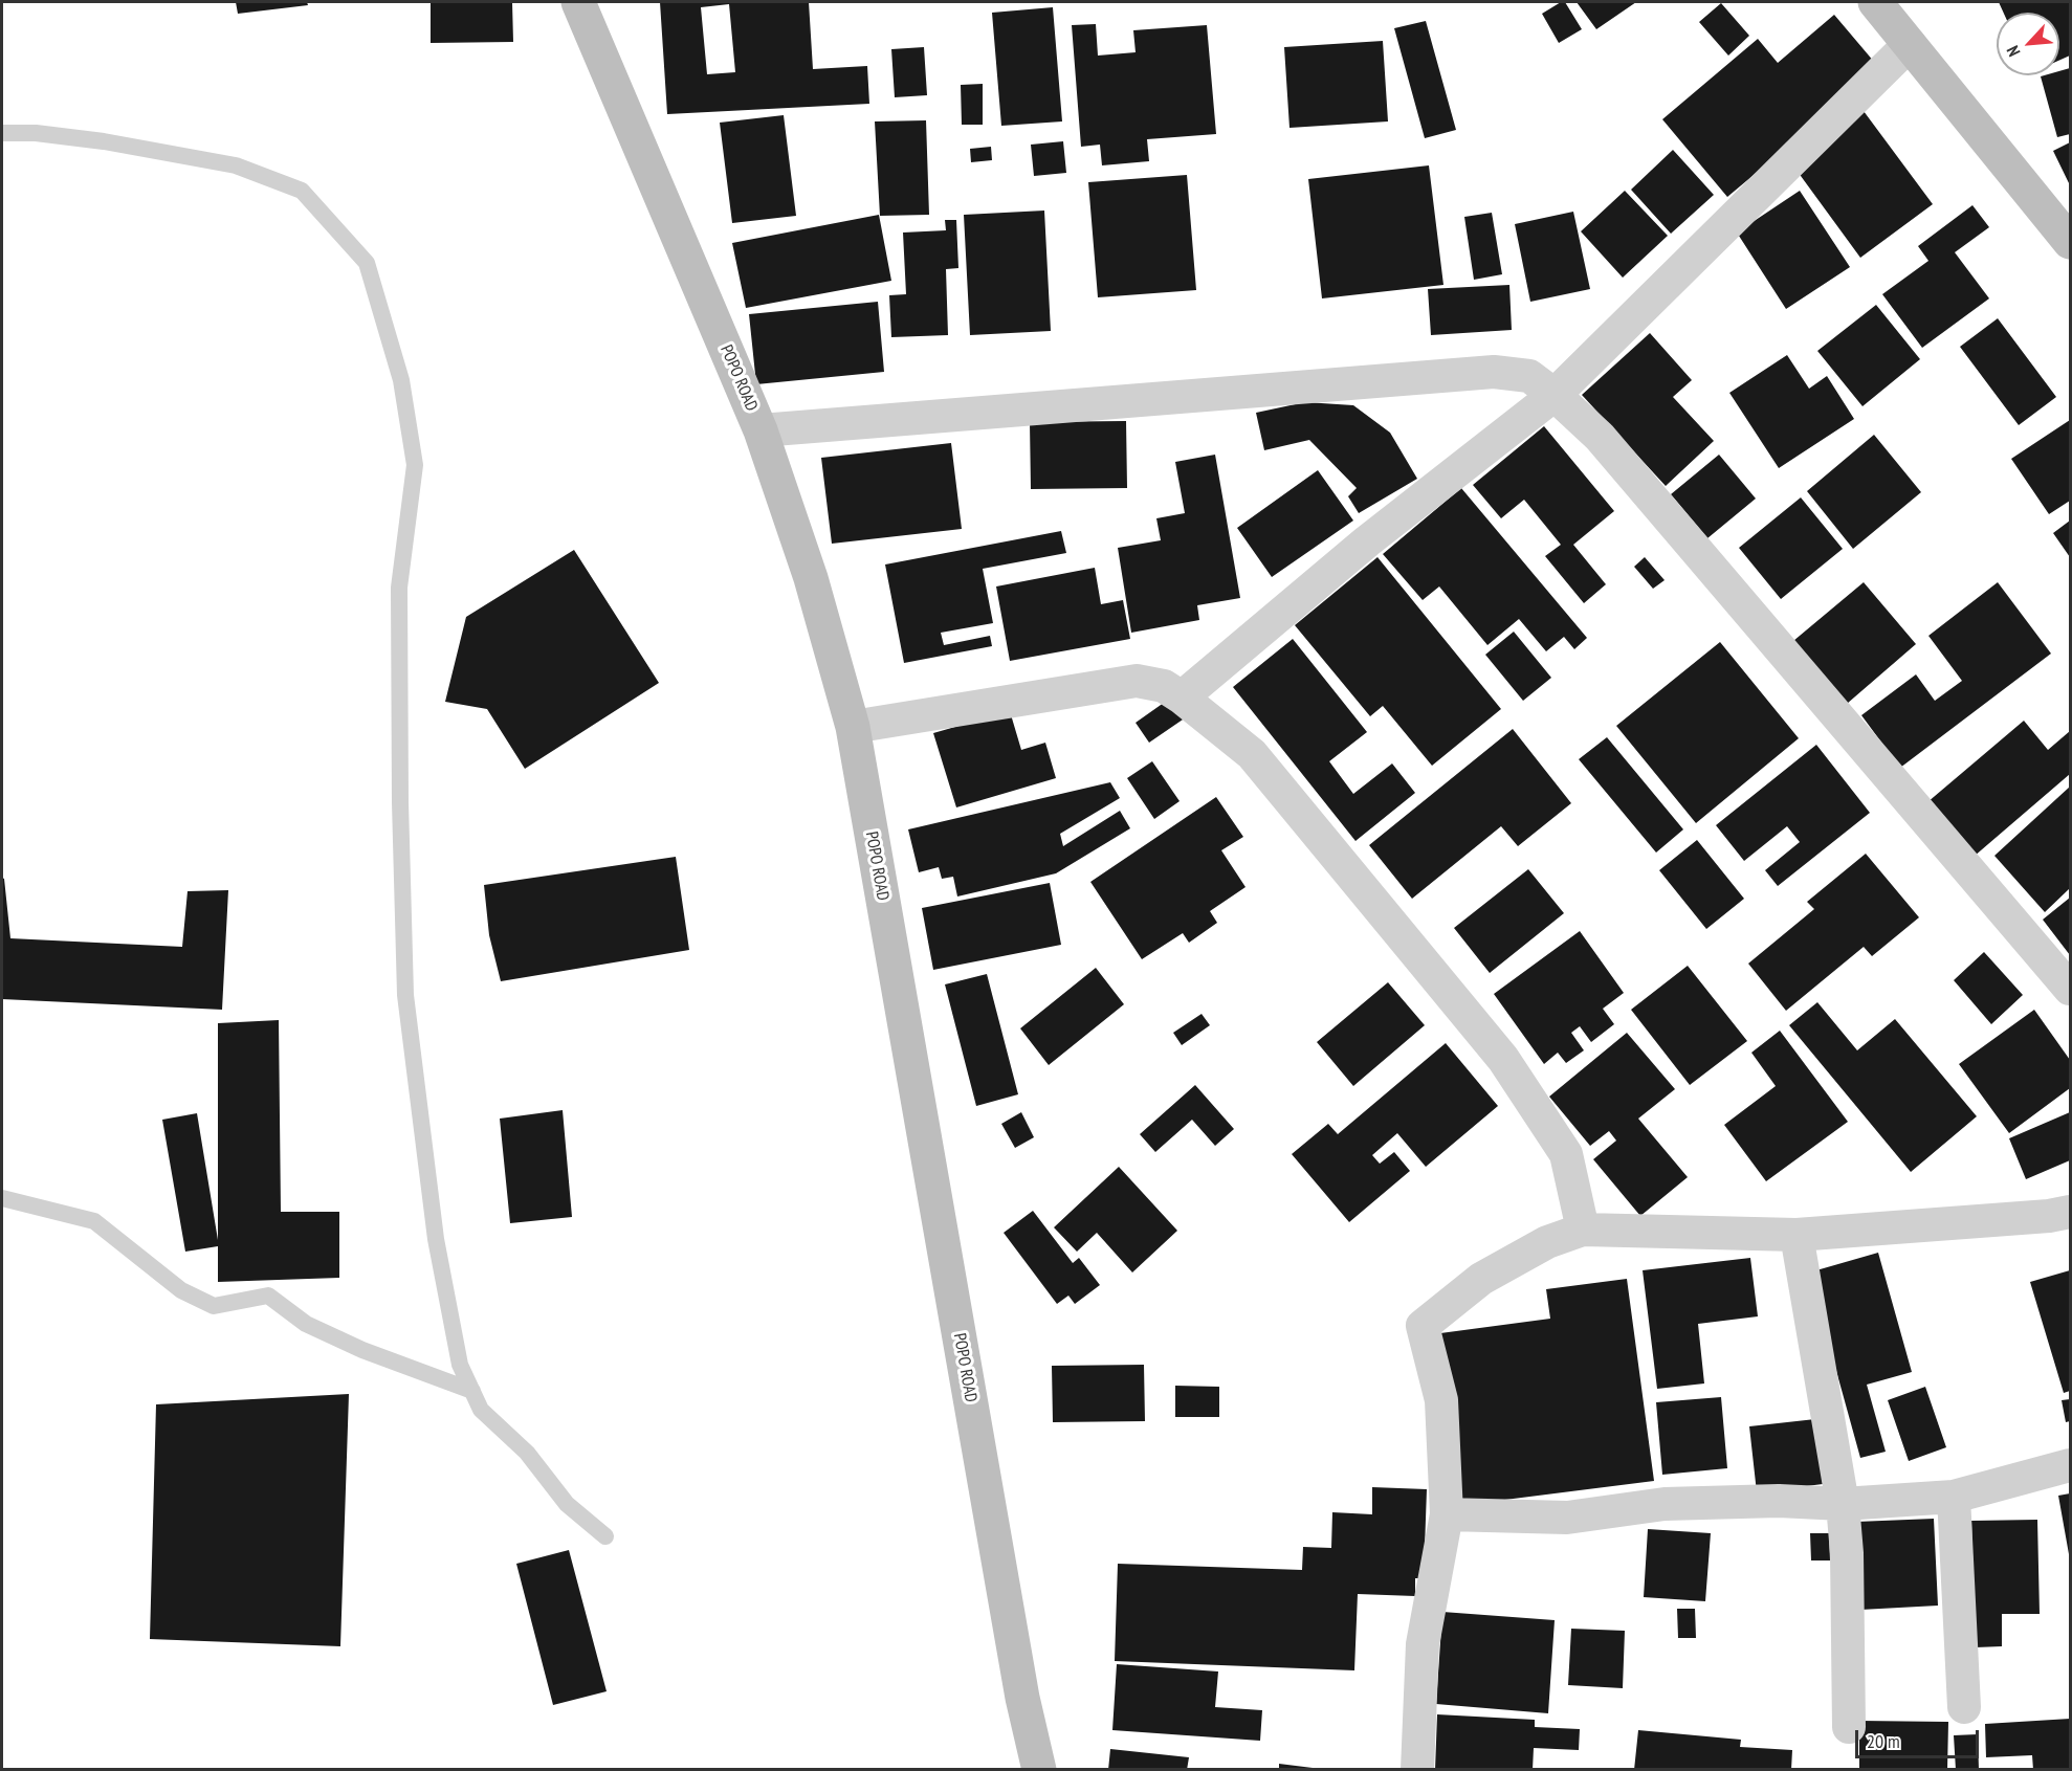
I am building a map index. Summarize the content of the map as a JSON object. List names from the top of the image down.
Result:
{
  "streets": {
    "main road": ["POPO ROAD"]
  },
  "scale_bar": "20 m",
  "north": "bottom left"
}
